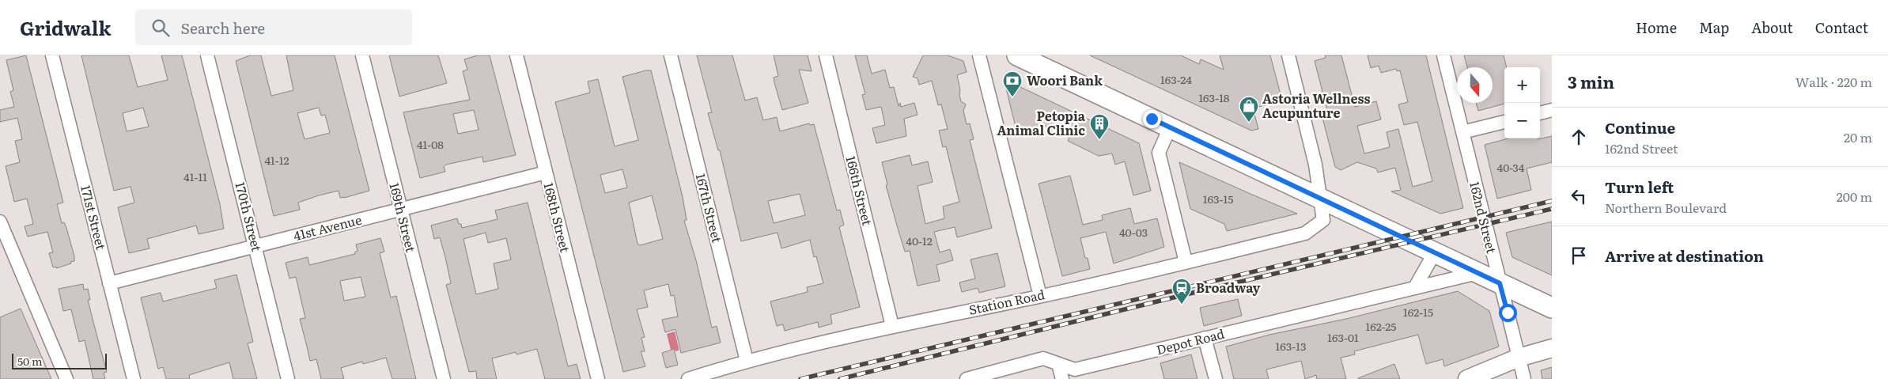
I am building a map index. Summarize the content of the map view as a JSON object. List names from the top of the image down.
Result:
{
  "streets": {
    "street": [
      "166th Street",
      "167th Street",
      "170th Street",
      "171st Street",
      "169th Street",
      "168th Street",
      "162nd Street",
      "41st Avenue",
      "Station Road",
      "Depot Road"
    ]
  },
  "crossings": [
    ["166th Street", "Station Road"],
    ["167th Street", "Station Road"],
    ["170th Street", "41st Avenue"],
    ["171st Street", "41st Avenue"],
    ["169th Street", "41st Avenue"],
    ["168th Street", "41st Avenue"]
  ],
  "places": {
    "bank": ["Woori Bank"],
    "shop": ["Astoria Wellness Acupunture"],
    "building": ["Petopia Animal Clinic"],
    "station": ["Broadway"]
  },
  "house_numbers": [
    "163-24",
    "163-18",
    "41-08",
    "41-12",
    "40-34",
    "41-11",
    "163-15",
    "40-03",
    "40-12",
    "162-15",
    "162-25",
    "163-01",
    "163-13"
  ],
  "scale_bar": "50 m",
  "north": "bottom",
  "page": {
    "header": "Gridwalk",
    "search": "Search here",
    "nav": [
      "Home",
      "Map",
      "About",
      "Contact"
    ],
    "heading": ["3 min", "Walk · 220 m"],
    "map_buttons": ["+", "−"],
    "list": [
      ["Continue", "162nd Street", "20 m"],
      ["Turn left", "Northern Boulevard", "200 m"],
      "Arrive at destination"
    ],
    "scale": "50 m"
  }
}
